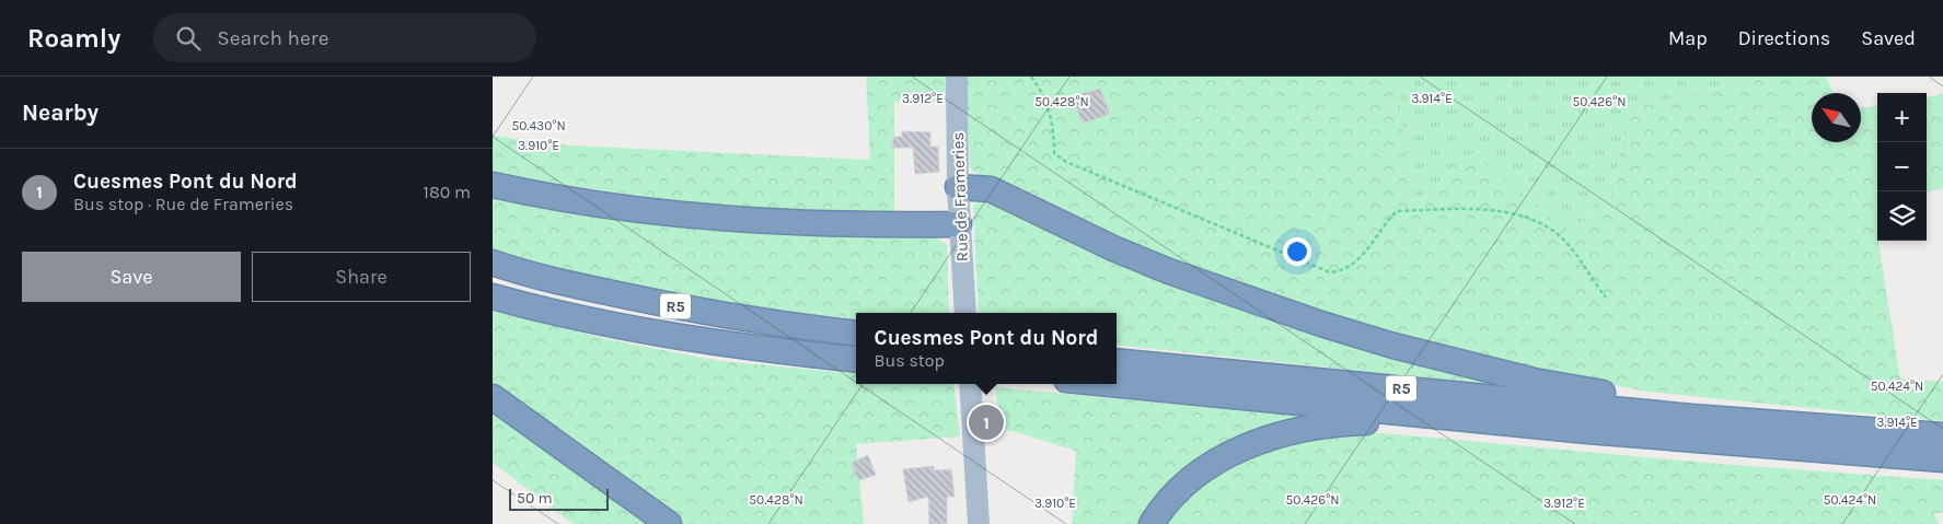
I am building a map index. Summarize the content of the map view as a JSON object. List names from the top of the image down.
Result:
{
  "streets": {
    "highway": ["R5"],
    "main road": ["Rue de Frameries"]
  },
  "scale_bar": "50 m",
  "north": "top left",
  "page": {
    "header": "Roamly",
    "search": "Search here",
    "nav": ["Map", "Directions", "Saved"],
    "heading": "Nearby",
    "map_buttons": ["+", "−"],
    "list": [
      {
        "mark": "1",
        "name": "Cuesmes Pont du Nord",
        "note": "Bus stop · Rue de Frameries",
        "value": "180 m"
      }
    ],
    "buttons": ["Save", "Share"],
    "popup": ["Cuesmes Pont du Nord", "Bus stop"],
    "pins": "1",
    "scale": "50 m"
  },
  "coordinates": [
    "3.912°E",
    "3.914°E",
    "50.428°N",
    "50.426°N",
    "50.430°N",
    "3.910°E",
    "50.424°N"
  ]
}
